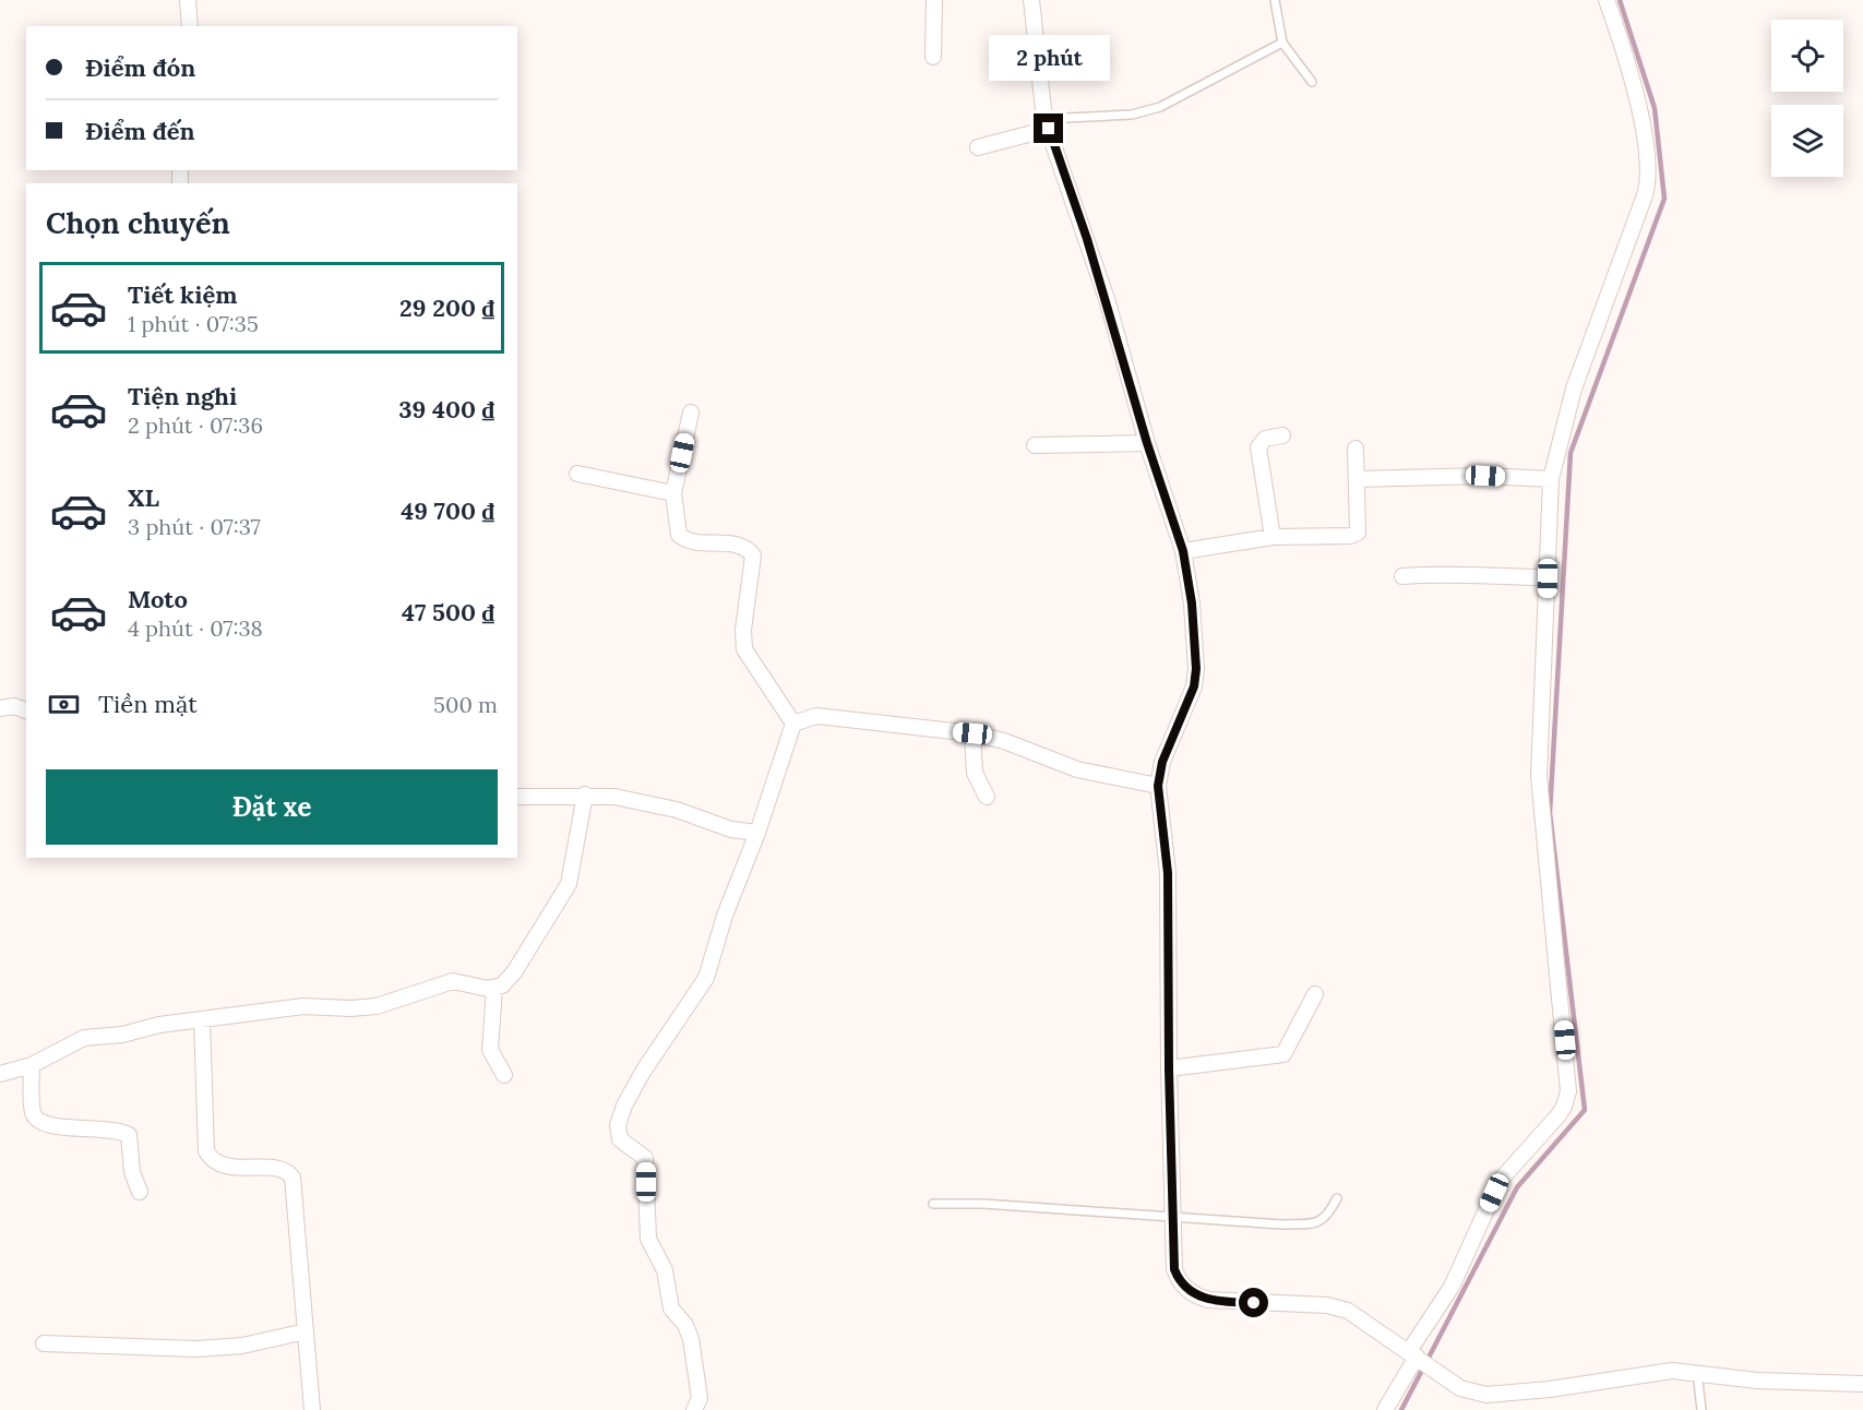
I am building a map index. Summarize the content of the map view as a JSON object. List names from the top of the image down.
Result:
{
  "page": {
    "banner": ["Điểm đón", "Điểm đến"],
    "bubble": "2 phút",
    "heading": "Chọn chuyến",
    "list": [
      {
        "name": "Tiết kiệm",
        "note": "1 phút · 07:35",
        "value": "29 200 ₫"
      },
      {
        "name": "Tiện nghi",
        "note": "2 phút · 07:36",
        "value": "39 400 ₫"
      },
      {
        "name": "XL",
        "note": "3 phút · 07:37",
        "value": "49 700 ₫"
      },
      {
        "name": "Moto",
        "note": "4 phút · 07:38",
        "value": "47 500 ₫"
      }
    ],
    "pay": ["Tiền mặt", "500 m"],
    "buttons": "Đặt xe"
  }
}
